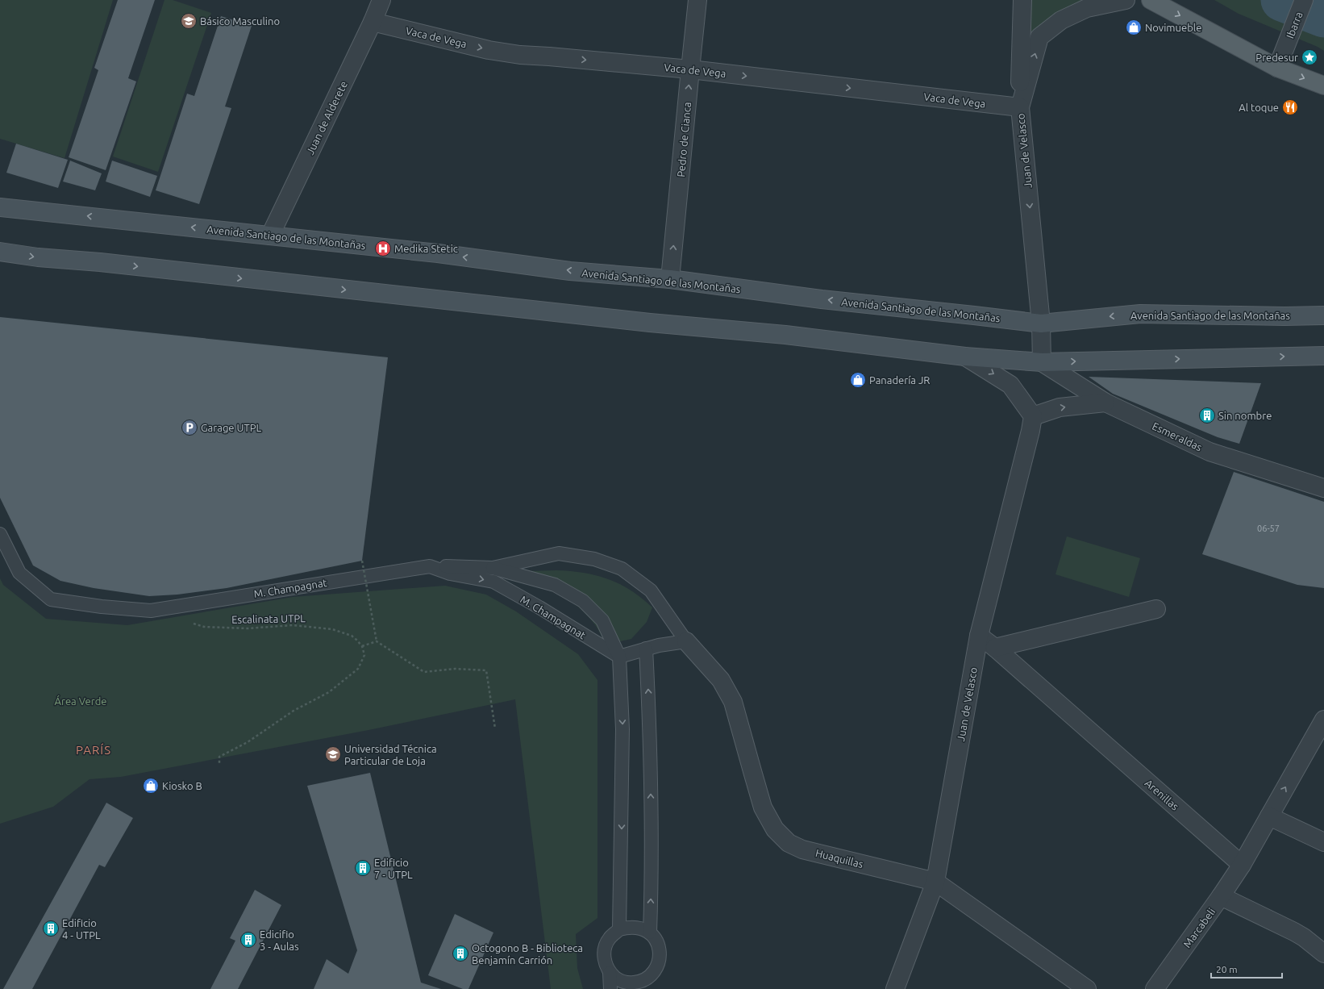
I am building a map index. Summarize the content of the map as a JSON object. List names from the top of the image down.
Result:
{
  "streets": {
    "main road": ["Avenida Santiago de las Montañas"],
    "street": [
      "Ibarra",
      "Vaca de Vega",
      "Juan de Alderete",
      "Pedro de Cianca",
      "Juan de Velasco",
      "Esmeraldas",
      "Arenillas",
      "Huaquillas",
      "Marcabeli"
    ],
    "lane": ["M. Champagnat"],
    "path": ["Escalinata UTPL"]
  },
  "crossings": [
    ["Vaca de Vega", "Juan de Alderete"],
    ["Vaca de Vega", "Pedro de Cianca"],
    ["Vaca de Vega", "Juan de Velasco"],
    ["Juan de Alderete", "Avenida Santiago de las Montañas"],
    ["Pedro de Cianca", "Avenida Santiago de las Montañas"],
    ["Juan de Velasco", "Avenida Santiago de las Montañas"],
    ["Juan de Velasco", "Esmeraldas"],
    ["Juan de Velasco", "Arenillas"],
    ["Juan de Velasco", "Huaquillas"],
    ["M. Champagnat", "Huaquillas"],
    ["Arenillas", "Marcabeli"]
  ],
  "one_way": ["Vaca de Vega", "Pedro de Cianca"],
  "districts": ["PARÍS"],
  "parks": ["Área Verde"],
  "places": {
    "school or university": ["Básico Masculino", "Universidad Técnica Particular de Loja"],
    "shop": ["Novimueble", "Panadería JR", "Kiosko B"],
    "place": ["Predesur"],
    "restaurant": ["Al toque"],
    "hospital": ["Medika Stetic"],
    "building": [
      "Sin nombre",
      "Edificio 7 - UTPL",
      "Edificio 4 - UTPL",
      "Edicifio 3 - Aulas",
      "Octogono B - Biblioteca Benjamín Carrión"
    ],
    "parking": ["Garage UTPL"]
  },
  "house_numbers": ["06-57"],
  "scale_bar": "20 m"
}
